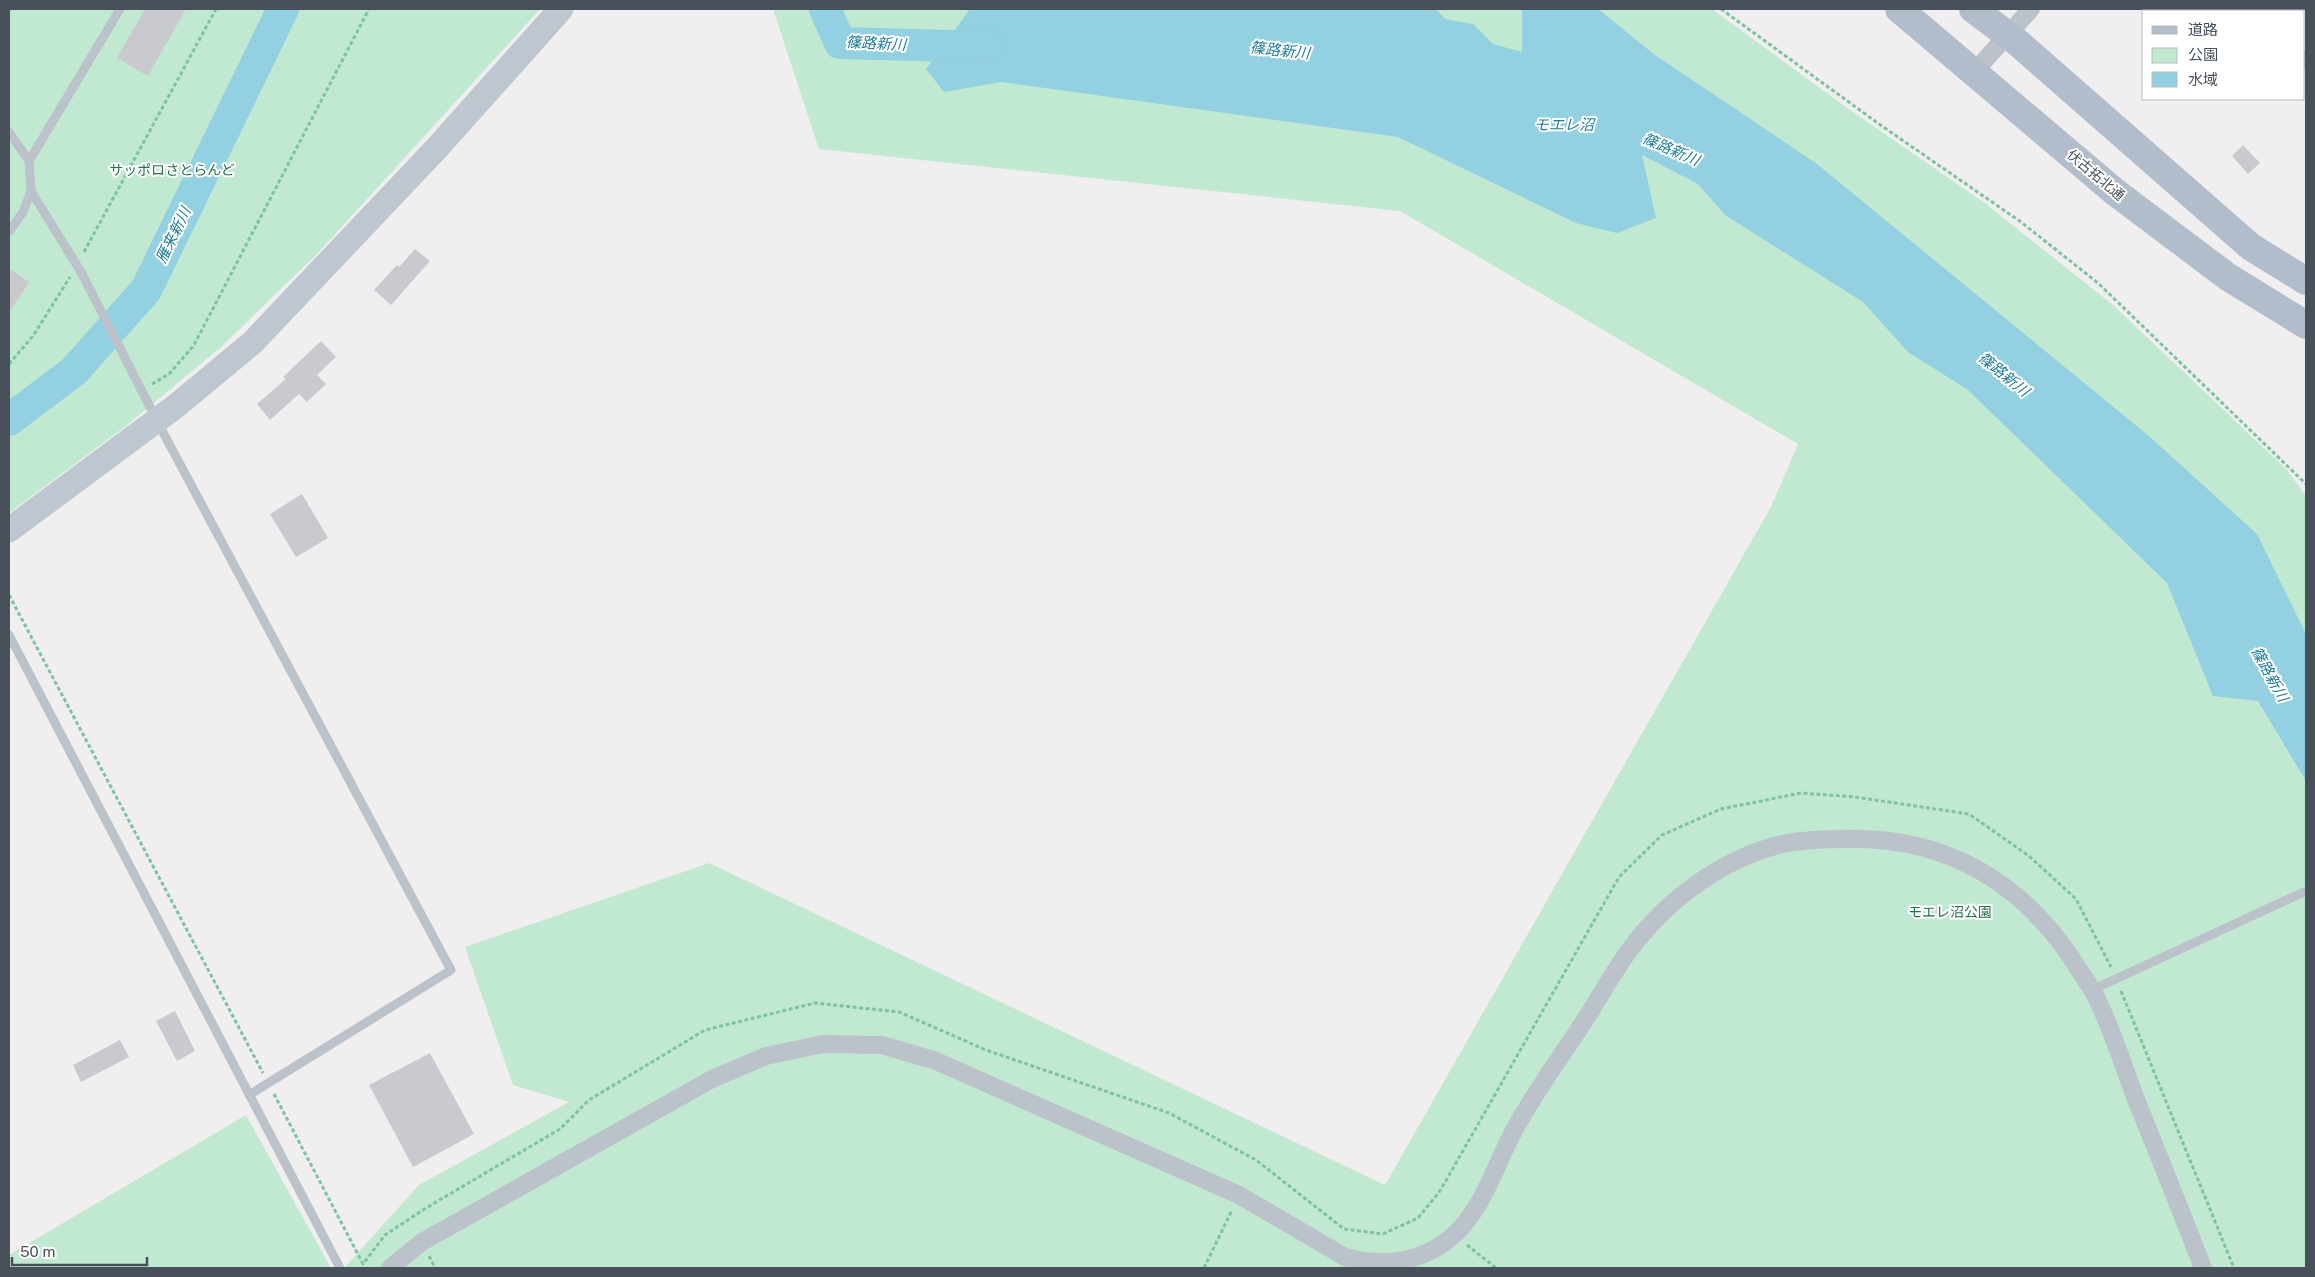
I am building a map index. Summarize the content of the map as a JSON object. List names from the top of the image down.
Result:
{
  "streets": {
    "main road": ["伏古拓北通"]
  },
  "water": ["篠路新川", "モエレ沼", "雁来新川"],
  "parks": ["サッポロさとらんど", "モエレ沼公園"],
  "legend": ["道路", "公園", "水域"],
  "scale_bar": "50 m"
}
